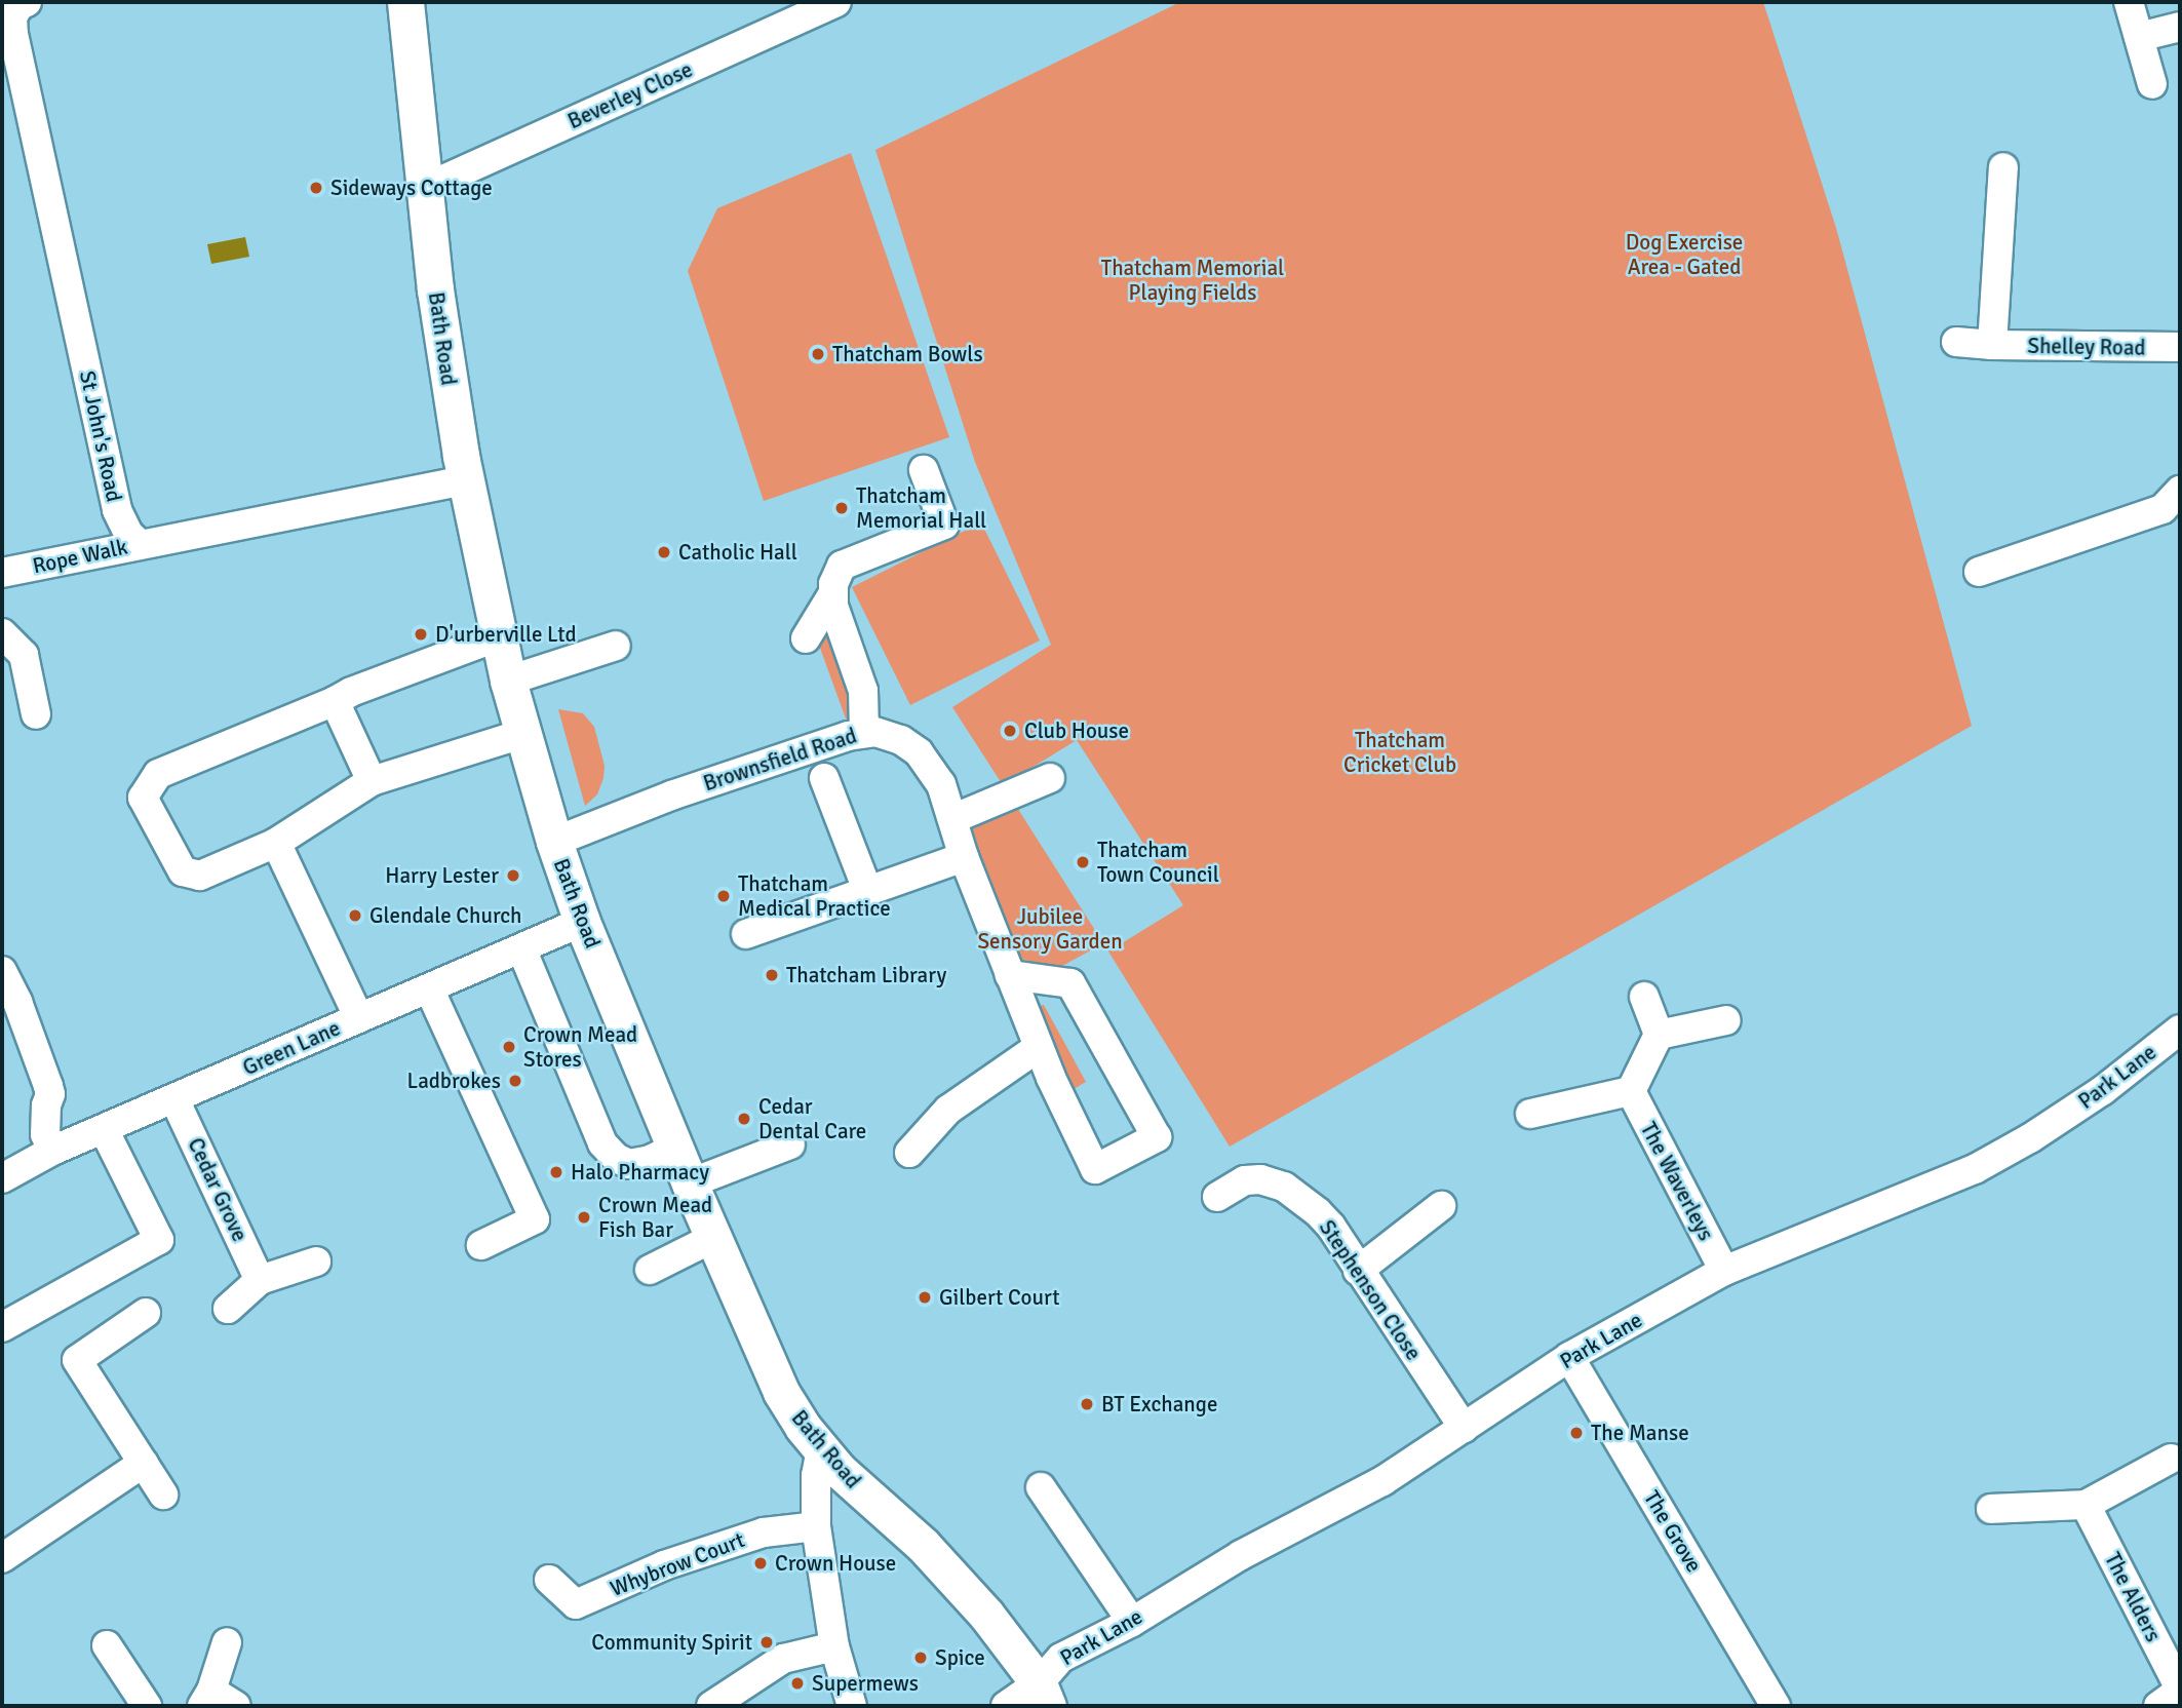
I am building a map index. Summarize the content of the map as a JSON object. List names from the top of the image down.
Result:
{
  "streets": {
    "main road": ["Bath Road"],
    "street": [
      "Beverley Close",
      "Shelley Road",
      "St John's Road",
      "Rope Walk",
      "Brownsfield Road",
      "Green Lane",
      "Park Lane",
      "The Waverleys",
      "Cedar Grove",
      "Stephenson Close",
      "The Grove",
      "Whybrow Court",
      "The Alders"
    ]
  },
  "crossings": [
    ["Beverley Close", "Bath Road"],
    ["Bath Road", "Brownsfield Road"],
    ["Bath Road", "Green Lane"],
    ["Bath Road", "Park Lane"],
    ["St John's Road", "Rope Walk"],
    ["Green Lane", "Cedar Grove"],
    ["Park Lane", "The Waverleys"],
    ["Park Lane", "Stephenson Close"],
    ["Park Lane", "The Grove"]
  ],
  "parks": [
    "Dog Exercise Area - Gated",
    "Thatcham Memorial Playing Fields",
    "Thatcham Cricket Club",
    "Jubilee Sensory Garden"
  ],
  "places": [
    "Sideways Cottage",
    "Thatcham Bowls",
    "Thatcham Memorial Hall",
    "Catholic Hall",
    "D'urberville Ltd",
    "Club House",
    "Thatcham Town Council",
    "Harry Lester",
    "Thatcham Medical Practice",
    "Glendale Church",
    "Thatcham Library",
    "Crown Mead Stores",
    "Ladbrokes",
    "Cedar Dental Care",
    "Halo Pharmacy",
    "Crown Mead Fish Bar",
    "Gilbert Court",
    "BT Exchange",
    "The Manse",
    "Crown House",
    "Community Spirit",
    "Spice",
    "Supermews"
  ]
}
